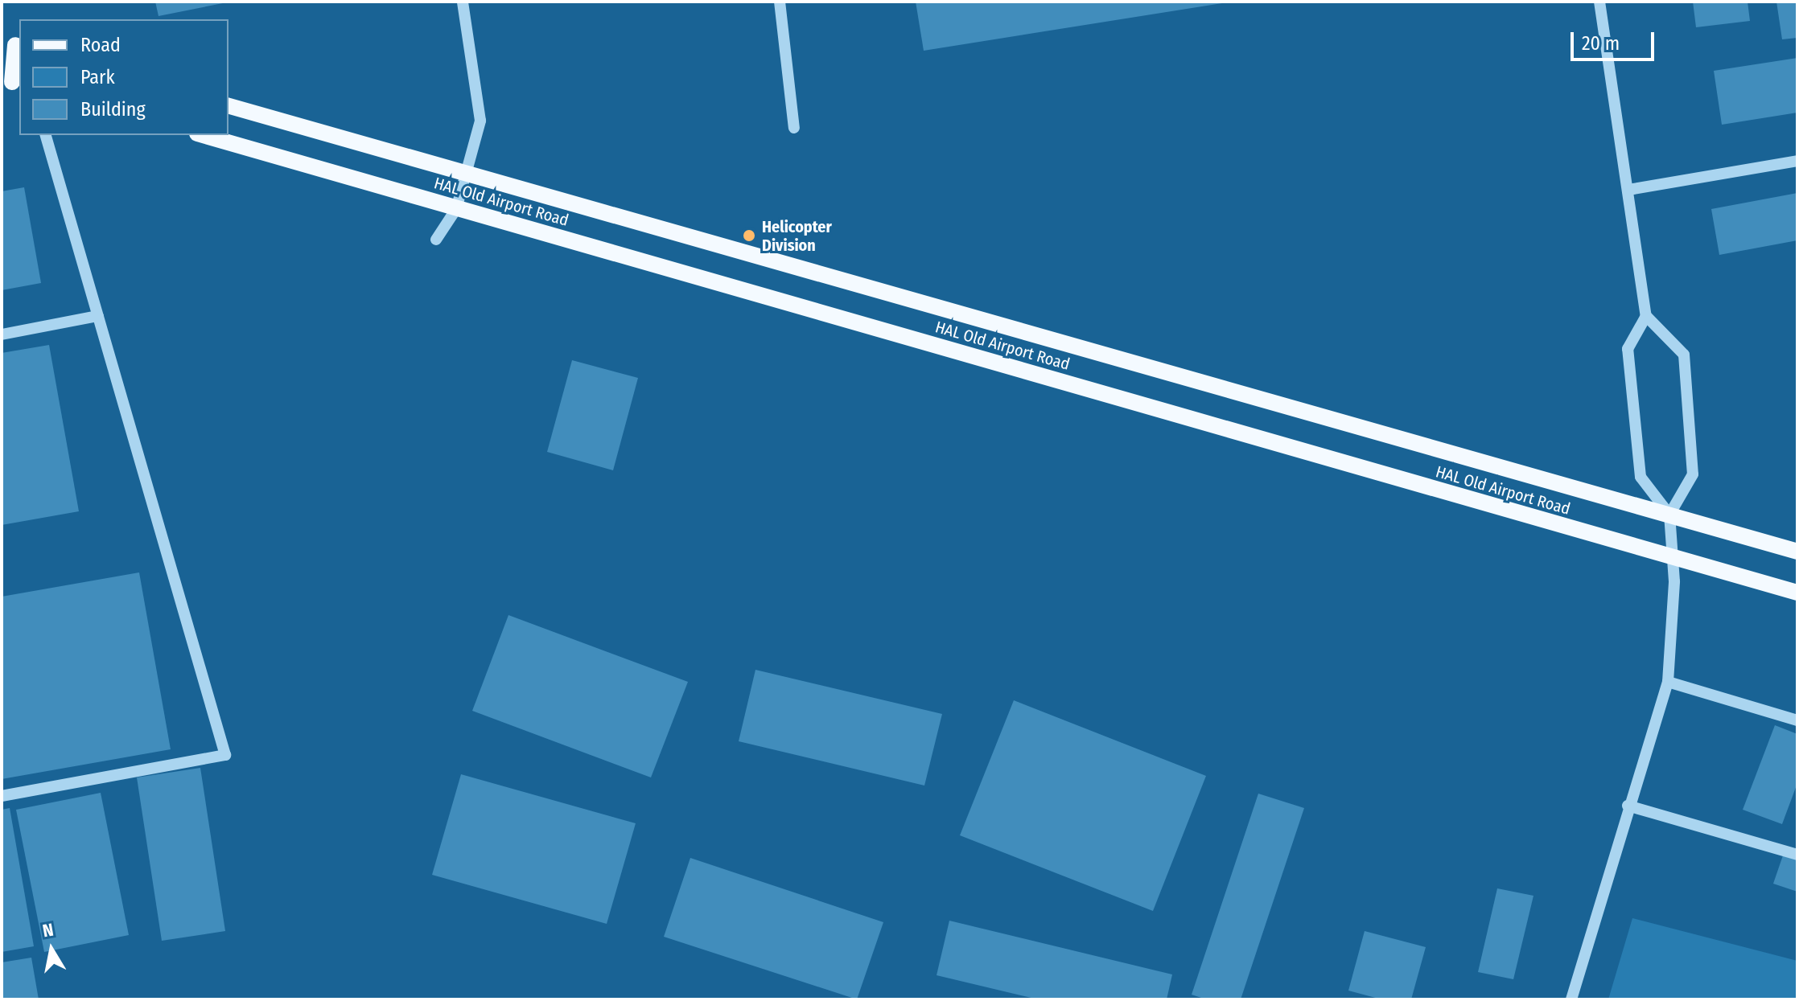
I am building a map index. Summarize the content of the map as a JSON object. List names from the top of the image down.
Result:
{
  "streets": {
    "main road": ["HAL Old Airport Road"]
  },
  "places": ["Helicopter Division"],
  "legend": ["Road", "Park", "Building"],
  "scale_bar": "20 m",
  "north": "top"
}
